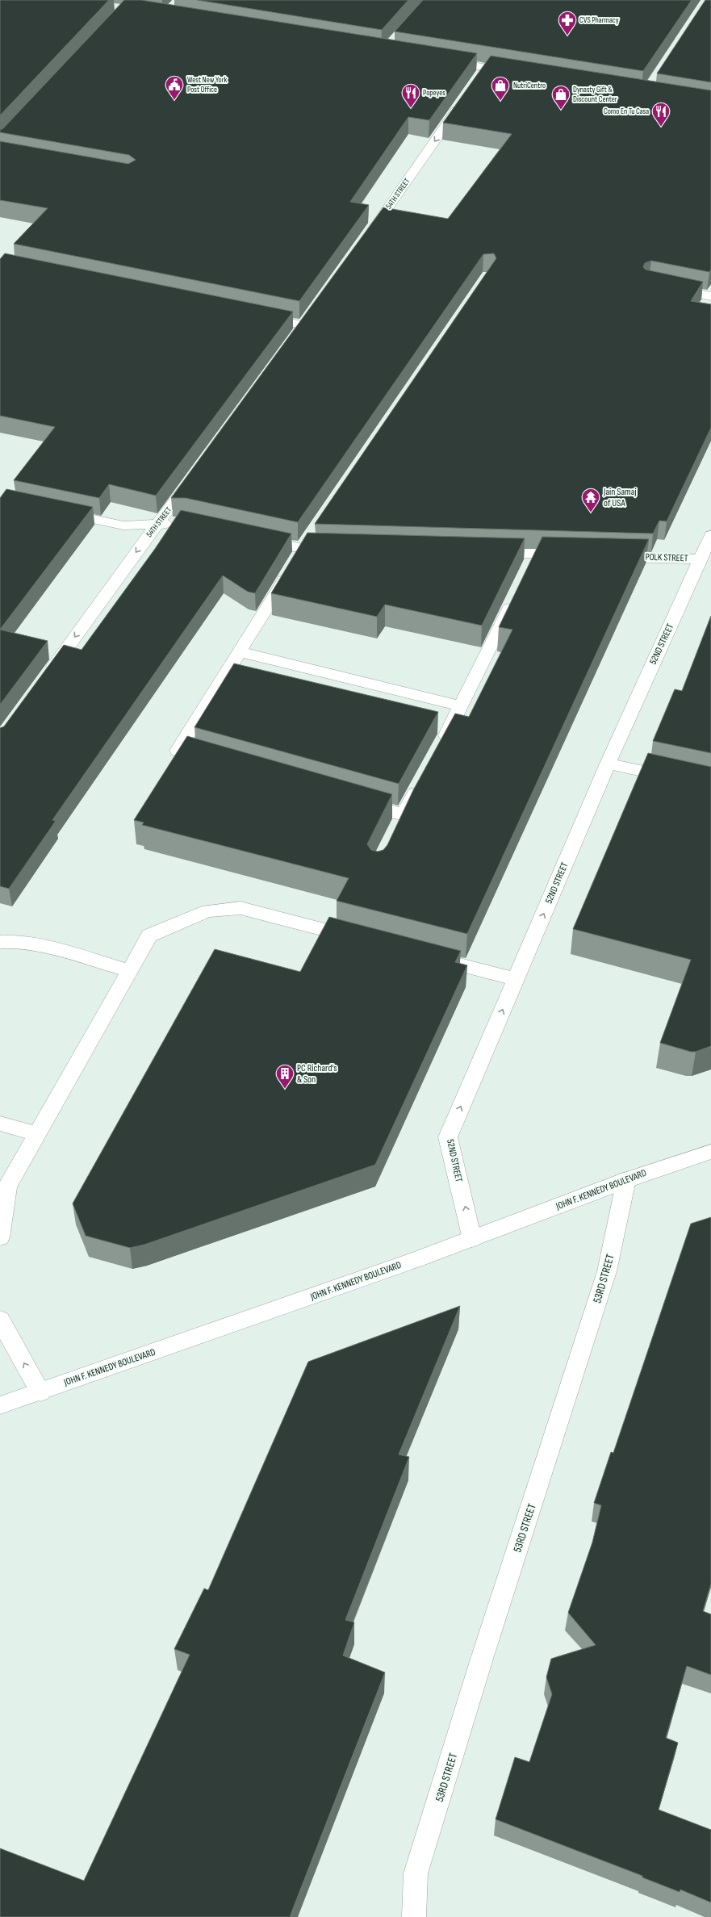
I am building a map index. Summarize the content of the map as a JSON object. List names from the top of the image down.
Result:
{
  "streets": {
    "street": [
      "54TH STREET",
      "POLK STREET",
      "52ND STREET",
      "JOHN F. KENNEDY BOULEVARD",
      "53RD STREET"
    ]
  },
  "crossings": [
    ["POLK STREET", "52ND STREET"],
    ["52ND STREET", "JOHN F. KENNEDY BOULEVARD"],
    ["JOHN F. KENNEDY BOULEVARD", "53RD STREET"]
  ],
  "one_way": ["54TH STREET", "52ND STREET"],
  "places": {
    "pharmacy": ["CVS Pharmacy"],
    "public building": ["West New York Post Office"],
    "shop": ["NutriCentro", "Dynasty Gift & Discount Center"],
    "restaurant": ["Popeyes", "Como En Tu Casa"],
    "temple": ["Jain Samaj of USA"],
    "building": ["PC Richard's & Son"]
  }
}
